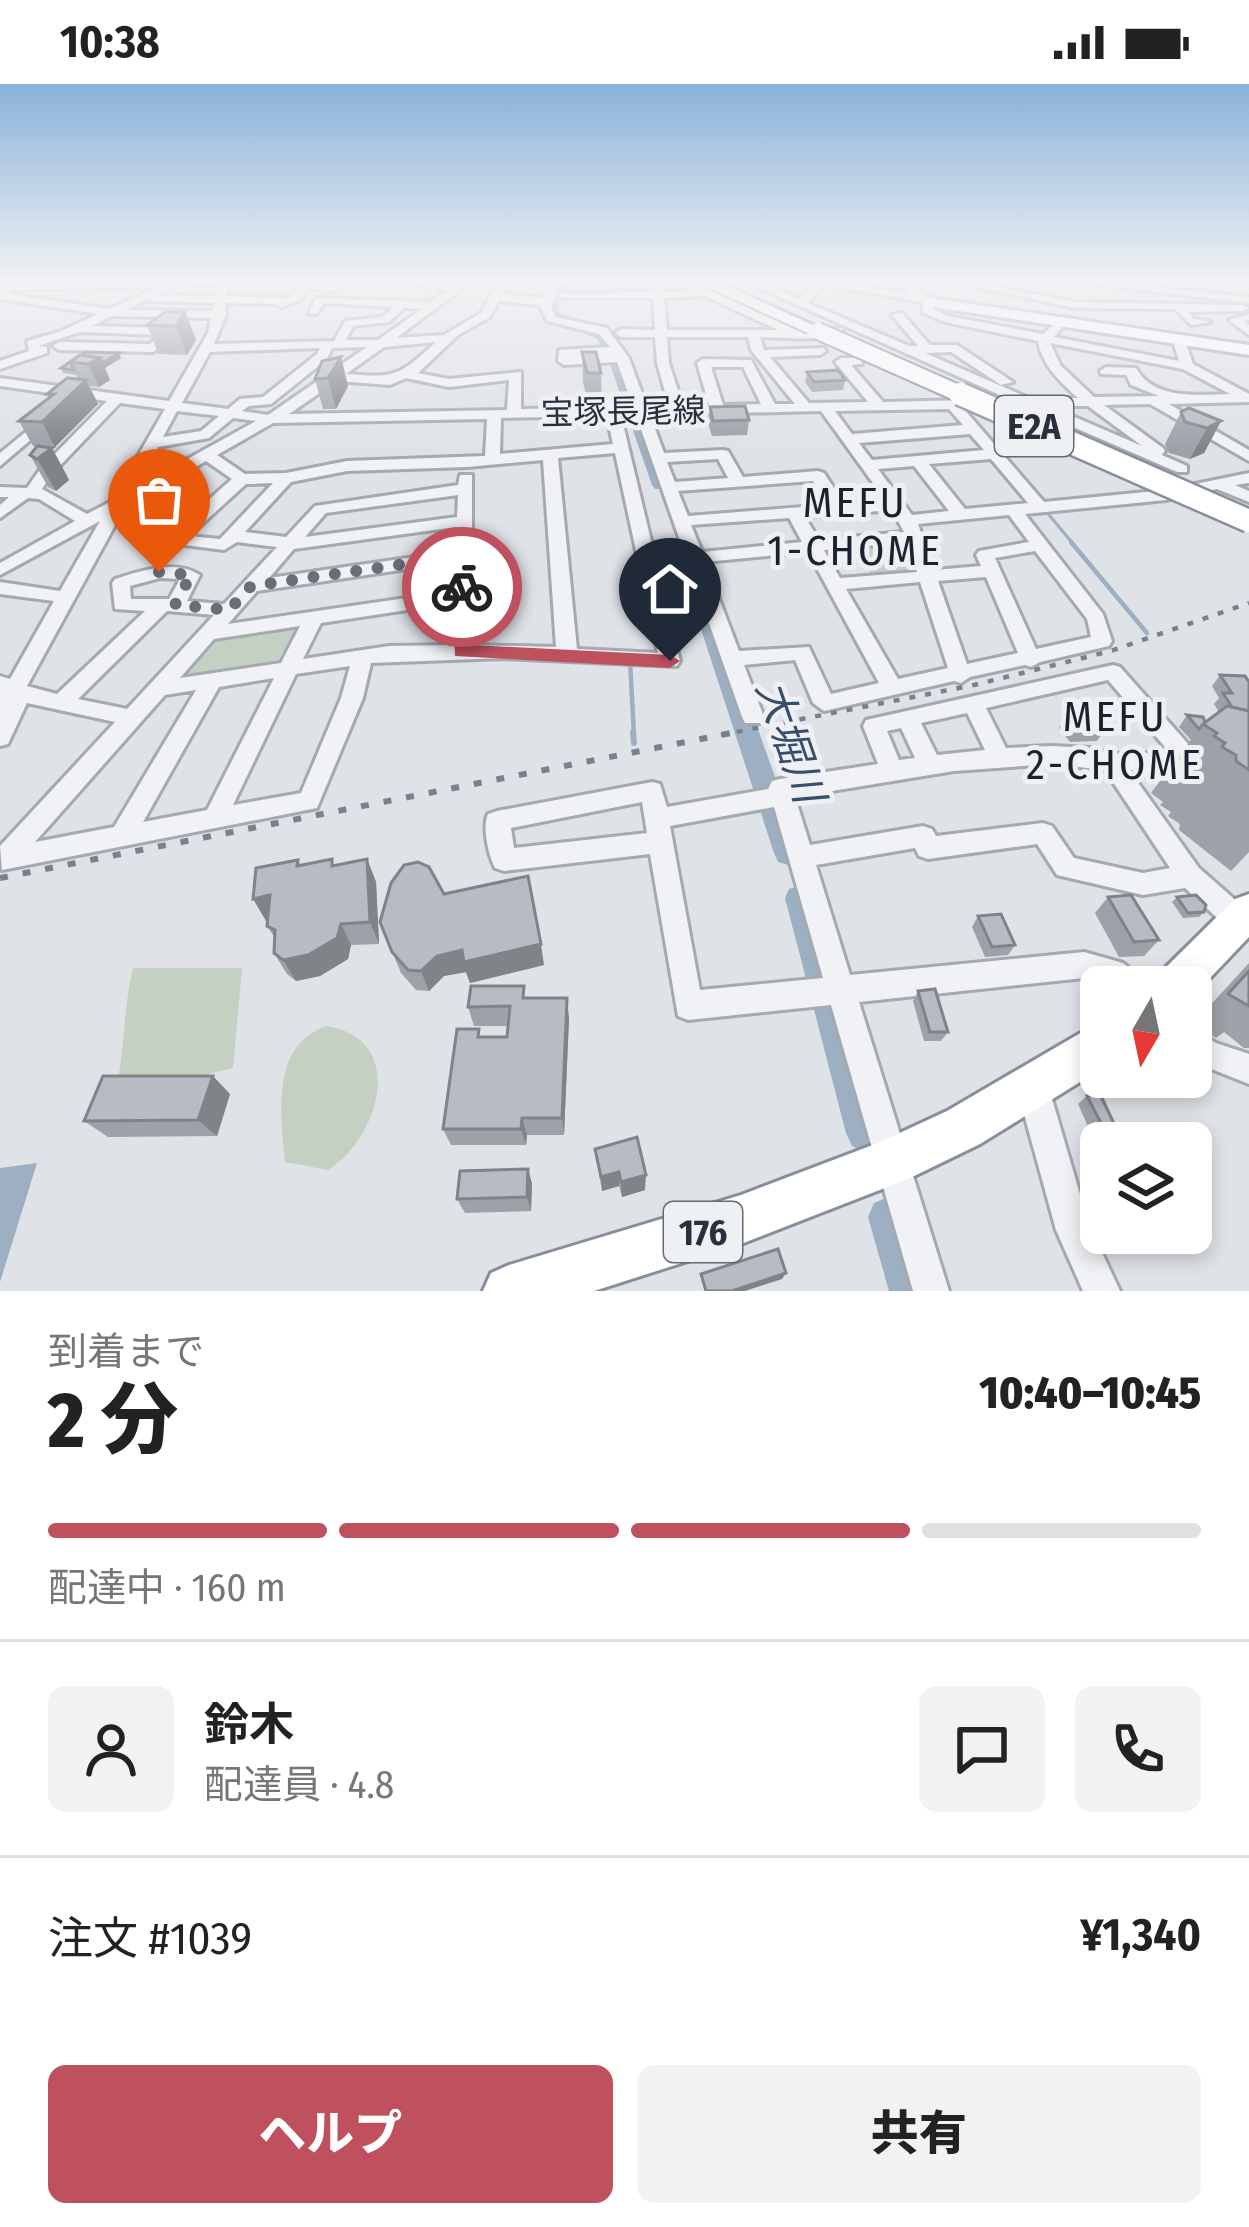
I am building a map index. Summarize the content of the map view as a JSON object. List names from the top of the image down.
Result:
{
  "streets": {
    "highway": ["E2A", "176"],
    "street": ["宝塚長尾線"]
  },
  "districts": ["MEFU 1-CHOME", "MEFU 2-CHOME"],
  "water": ["大堀川"],
  "north": "bottom",
  "page": {
    "status": "10:38",
    "heading": ["2 分", "到着まで", "10:40–10:45"],
    "panel": [
      "鈴木",
      "配達員 · 4.8",
      "注文 #1039",
      "¥1,340"
    ],
    "bar": "配達中 · 160 m",
    "buttons": ["ヘルプ", "共有"]
  }
}
